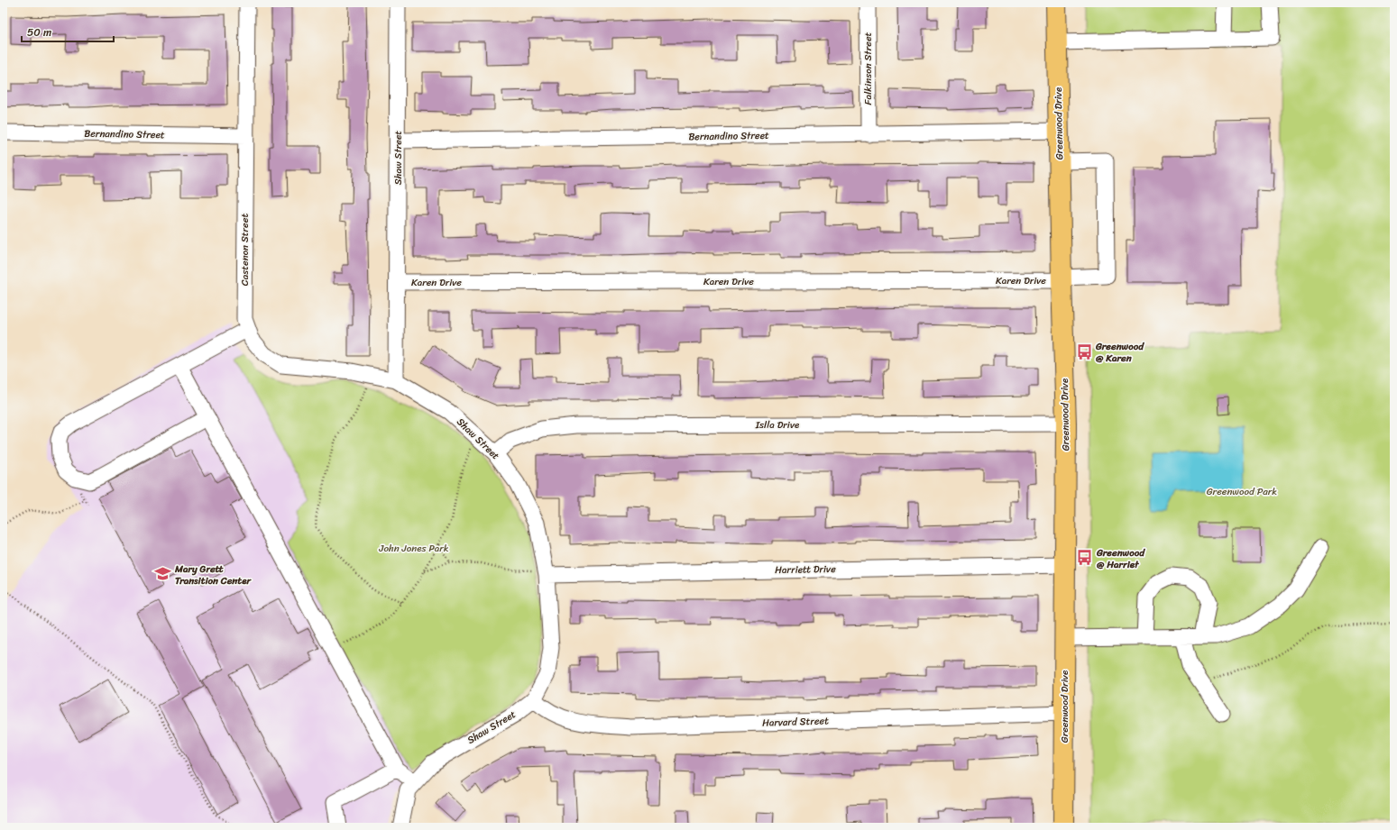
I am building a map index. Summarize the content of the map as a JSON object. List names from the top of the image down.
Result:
{
  "streets": {
    "main road": ["Greenwood Drive"],
    "street": [
      "Falkinson Street",
      "Bernandino Street",
      "Shaw Street",
      "Castenon Street",
      "Karen Drive",
      "Islla Drive",
      "Harriett Drive",
      "Harvard Street"
    ]
  },
  "crossings": [
    ["Falkinson Street", "Bernandino Street"],
    ["Greenwood Drive", "Bernandino Street"],
    ["Greenwood Drive", "Karen Drive"],
    ["Greenwood Drive", "Islla Drive"],
    ["Greenwood Drive", "Harriett Drive"],
    ["Greenwood Drive", "Harvard Street"],
    ["Bernandino Street", "Shaw Street"],
    ["Bernandino Street", "Castenon Street"],
    ["Shaw Street", "Castenon Street"],
    ["Shaw Street", "Karen Drive"],
    ["Shaw Street", "Islla Drive"],
    ["Shaw Street", "Harriett Drive"],
    ["Shaw Street", "Harvard Street"]
  ],
  "parks": ["Greenwood Park", "John Jones Park"],
  "places": {
    "bus stop": ["Greenwood @ Karen", "Greenwood @ Harriet"],
    "school or university": ["Mary Grett Transition Center"]
  },
  "scale_bar": "50 m"
}
